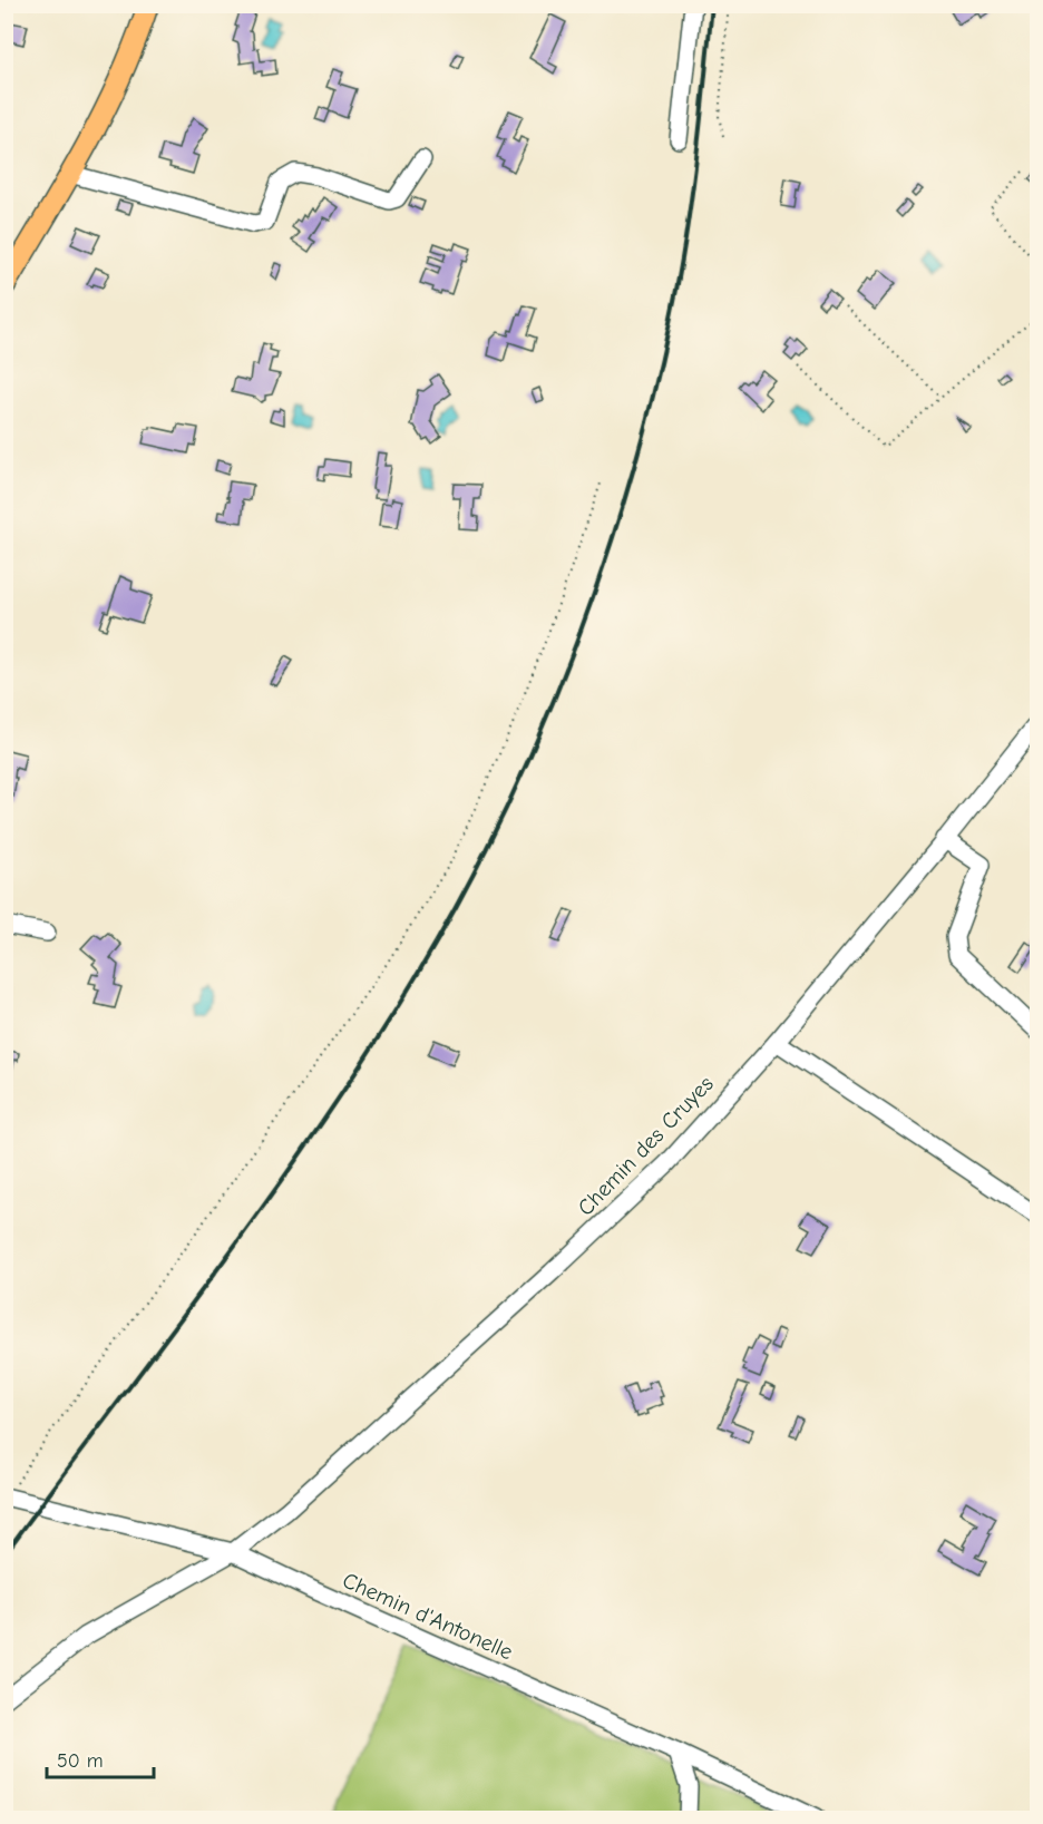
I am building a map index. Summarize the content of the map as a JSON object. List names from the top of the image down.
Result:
{
  "streets": {
    "street": ["Chemin des Cruyes", "Chemin d'Antonelle"]
  },
  "crossings": [
    ["Chemin des Cruyes", "Chemin d'Antonelle"]
  ],
  "scale_bar": "50 m"
}
